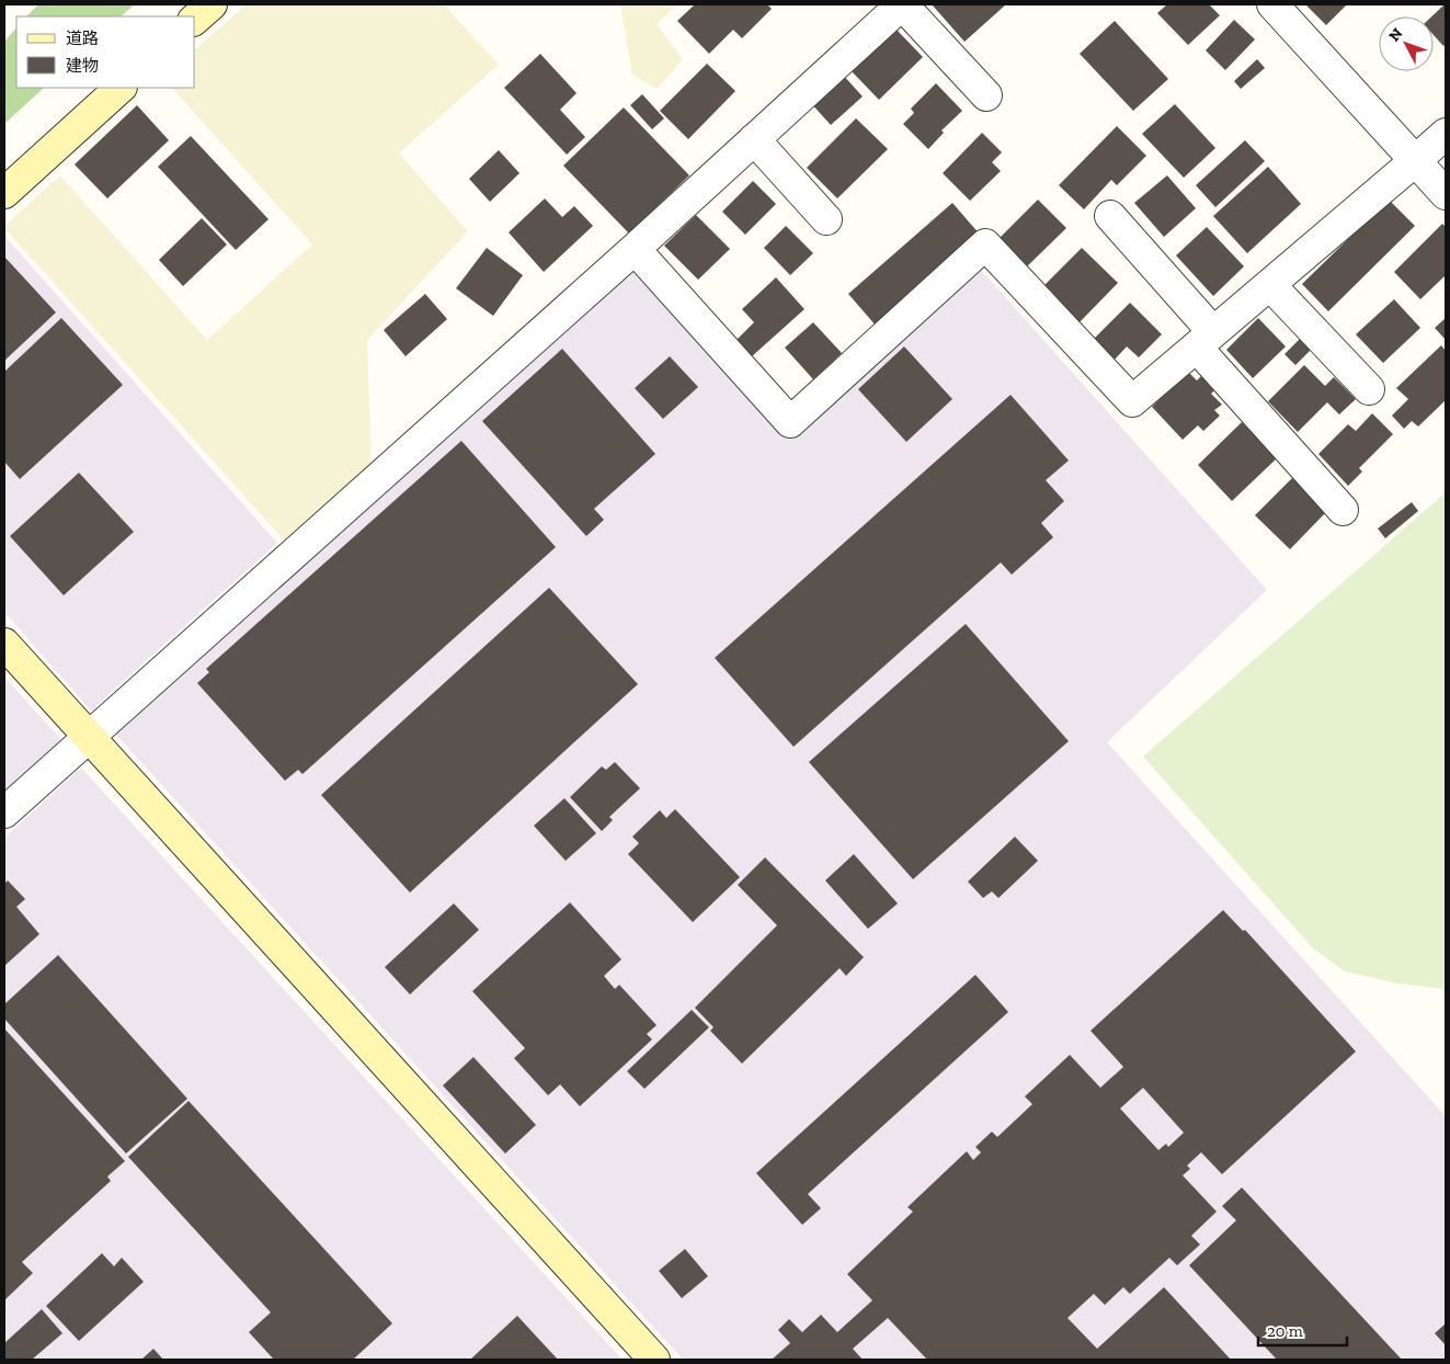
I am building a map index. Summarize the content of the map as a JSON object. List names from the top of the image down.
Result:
{
  "legend": ["道路", "建物"],
  "scale_bar": "20 m",
  "north": "top left"
}
